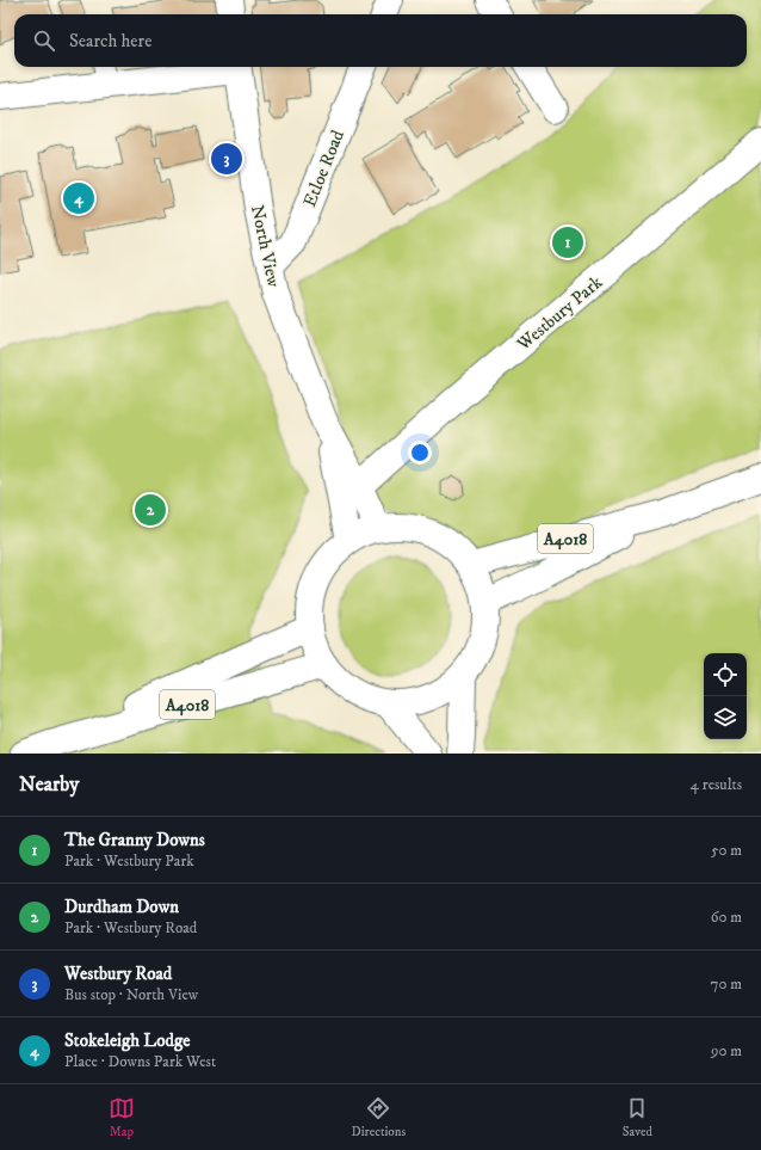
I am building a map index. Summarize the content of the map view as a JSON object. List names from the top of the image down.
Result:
{
  "streets": {
    "main road": [
      "Etloe Road",
      "North View",
      "Westbury Park",
      "A4018"
    ]
  },
  "crossings": [
    ["Etloe Road", "North View"],
    ["North View", "Westbury Park"]
  ],
  "page": {
    "search": "Search here",
    "pins": [
      "3",
      "4",
      "1",
      "2"
    ],
    "heading": ["Nearby", "4 results"],
    "list": [
      {
        "mark": "1",
        "name": "The Granny Downs",
        "note": "Park · Westbury Park",
        "value": "50 m"
      },
      {
        "mark": "2",
        "name": "Durdham Down",
        "note": "Park · Westbury Road",
        "value": "60 m"
      },
      {
        "mark": "3",
        "name": "Westbury Road",
        "note": "Bus stop · North View",
        "value": "70 m"
      },
      {
        "mark": "4",
        "name": "Stokeleigh Lodge",
        "note": "Place · Downs Park West",
        "value": "90 m"
      }
    ],
    "nav": ["Map", "Directions", "Saved"]
  }
}
